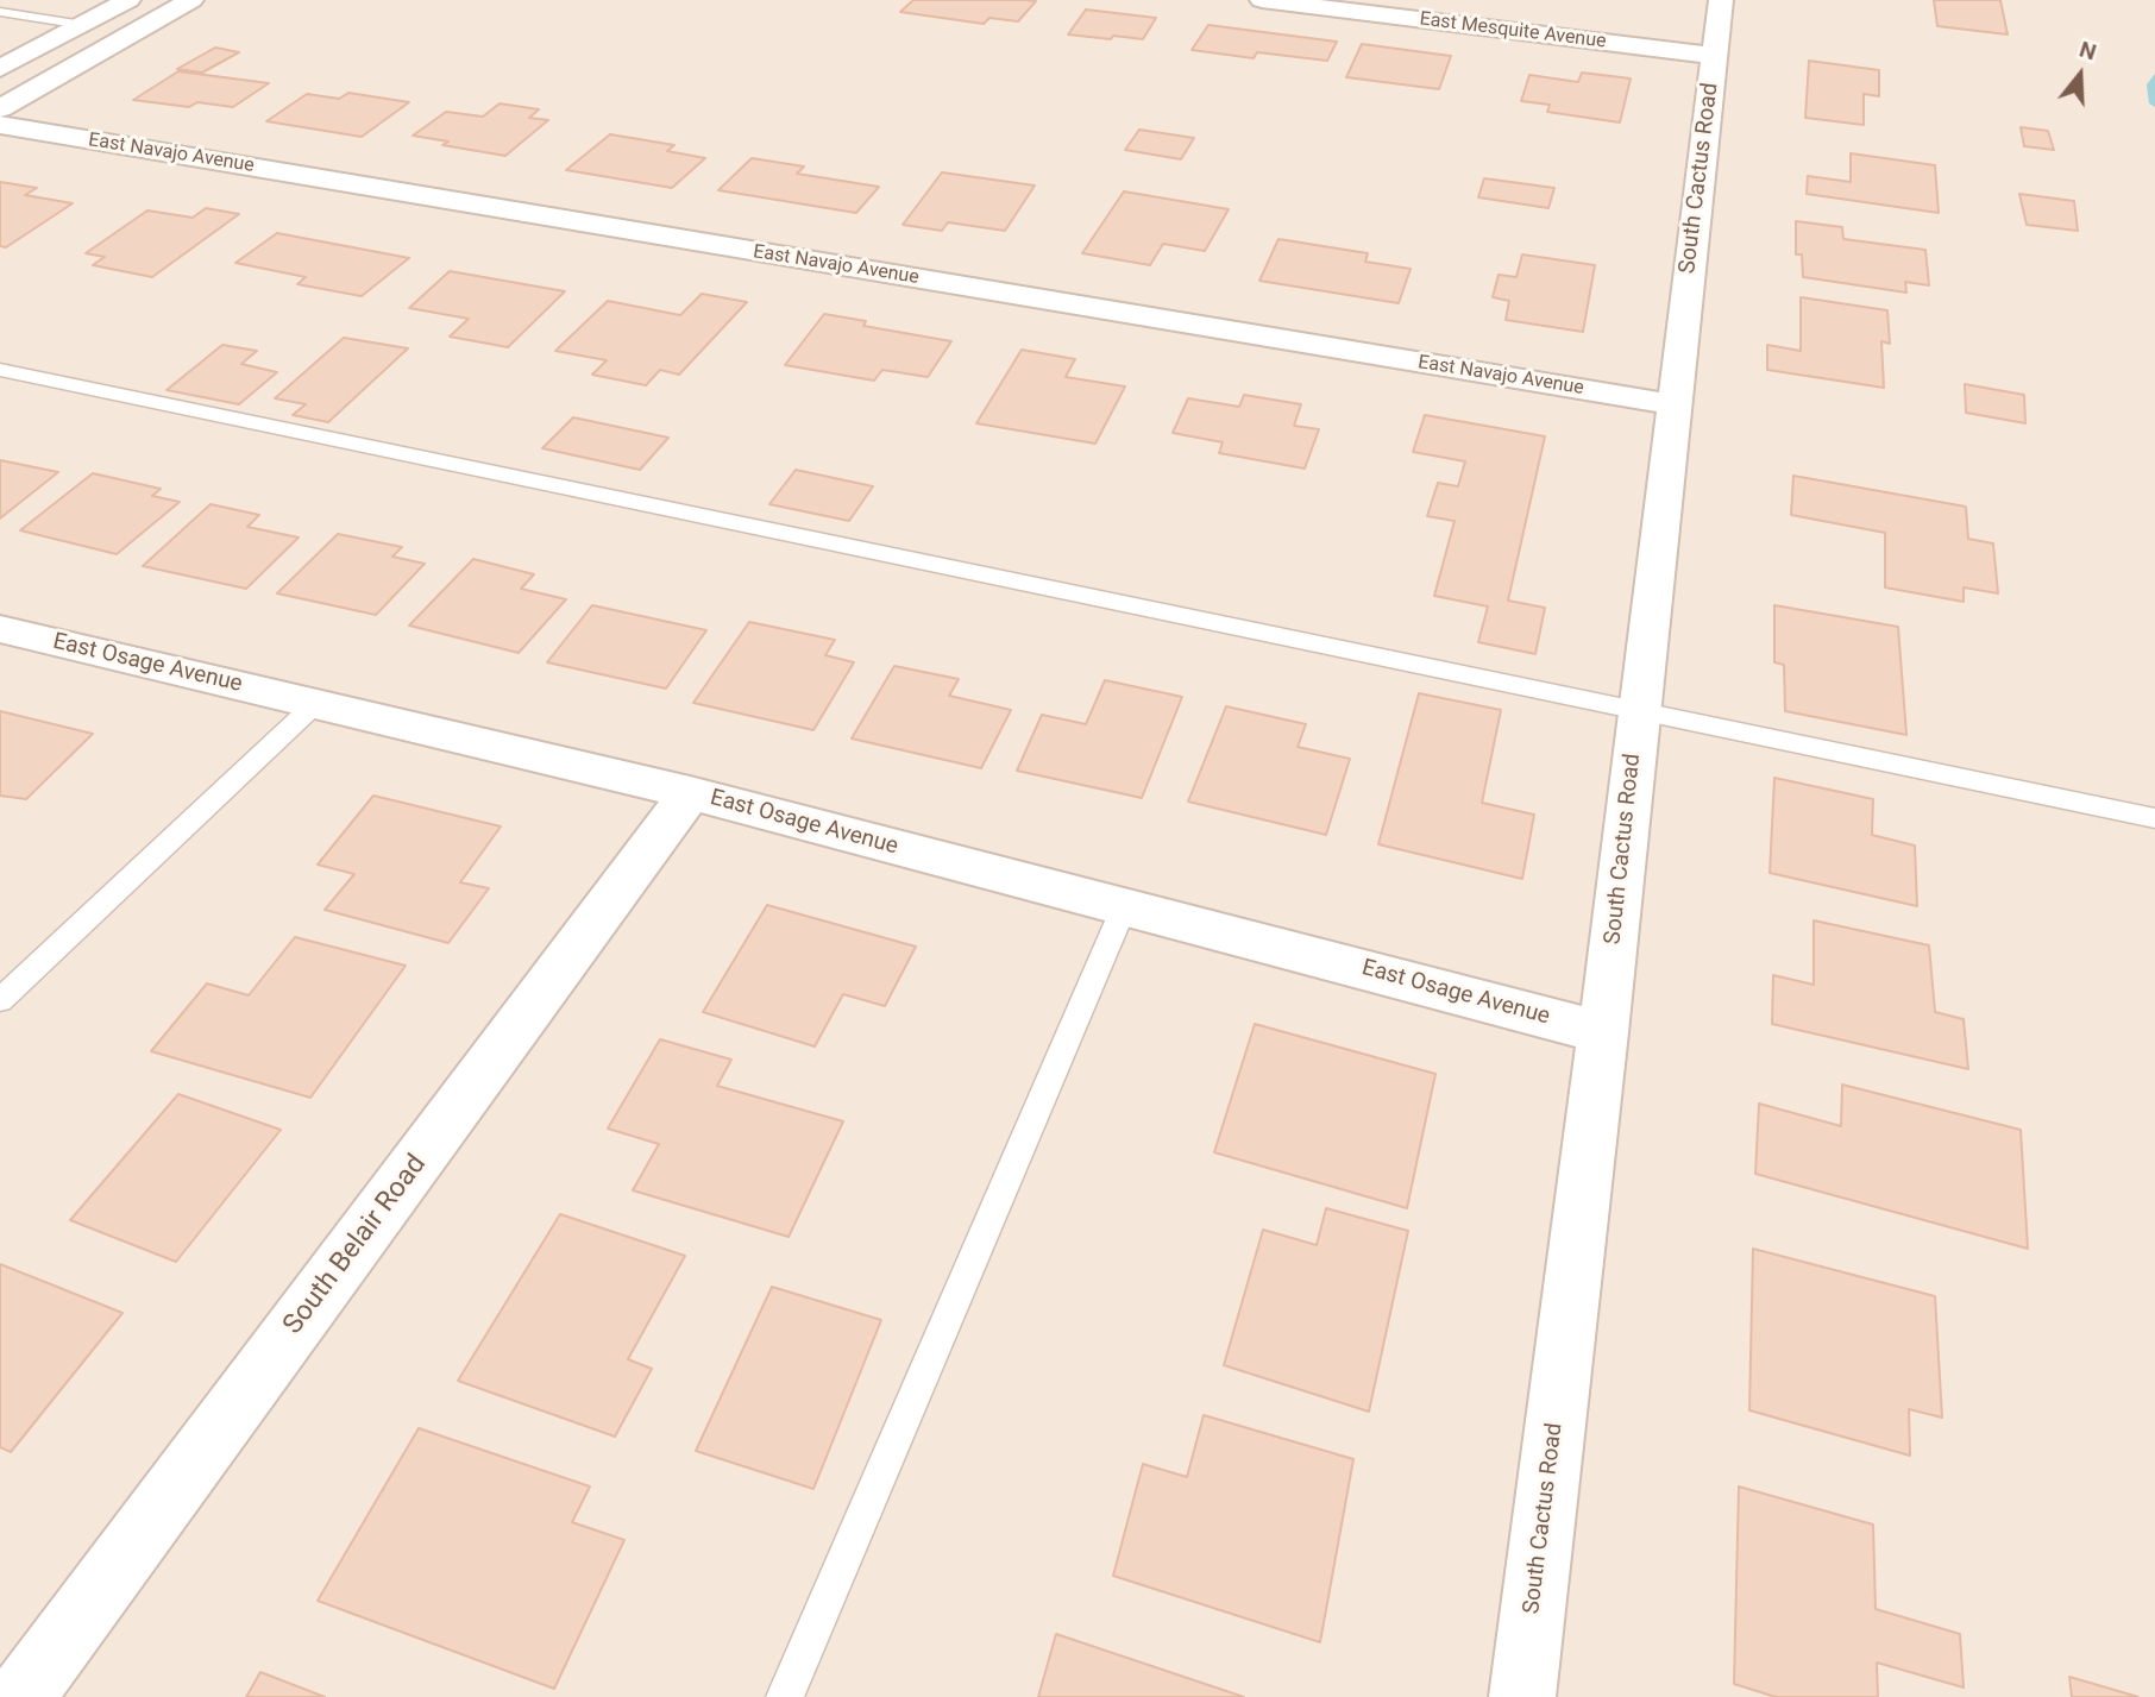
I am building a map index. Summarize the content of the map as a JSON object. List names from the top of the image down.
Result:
{
  "streets": {
    "street": [
      "East Mesquite Avenue",
      "East Navajo Avenue",
      "South Cactus Road",
      "East Osage Avenue",
      "South Belair Road"
    ]
  },
  "crossings": [
    ["East Mesquite Avenue", "South Cactus Road"],
    ["East Navajo Avenue", "South Cactus Road"],
    ["South Cactus Road", "East Osage Avenue"],
    ["East Osage Avenue", "South Belair Road"]
  ],
  "north": "top"
}
